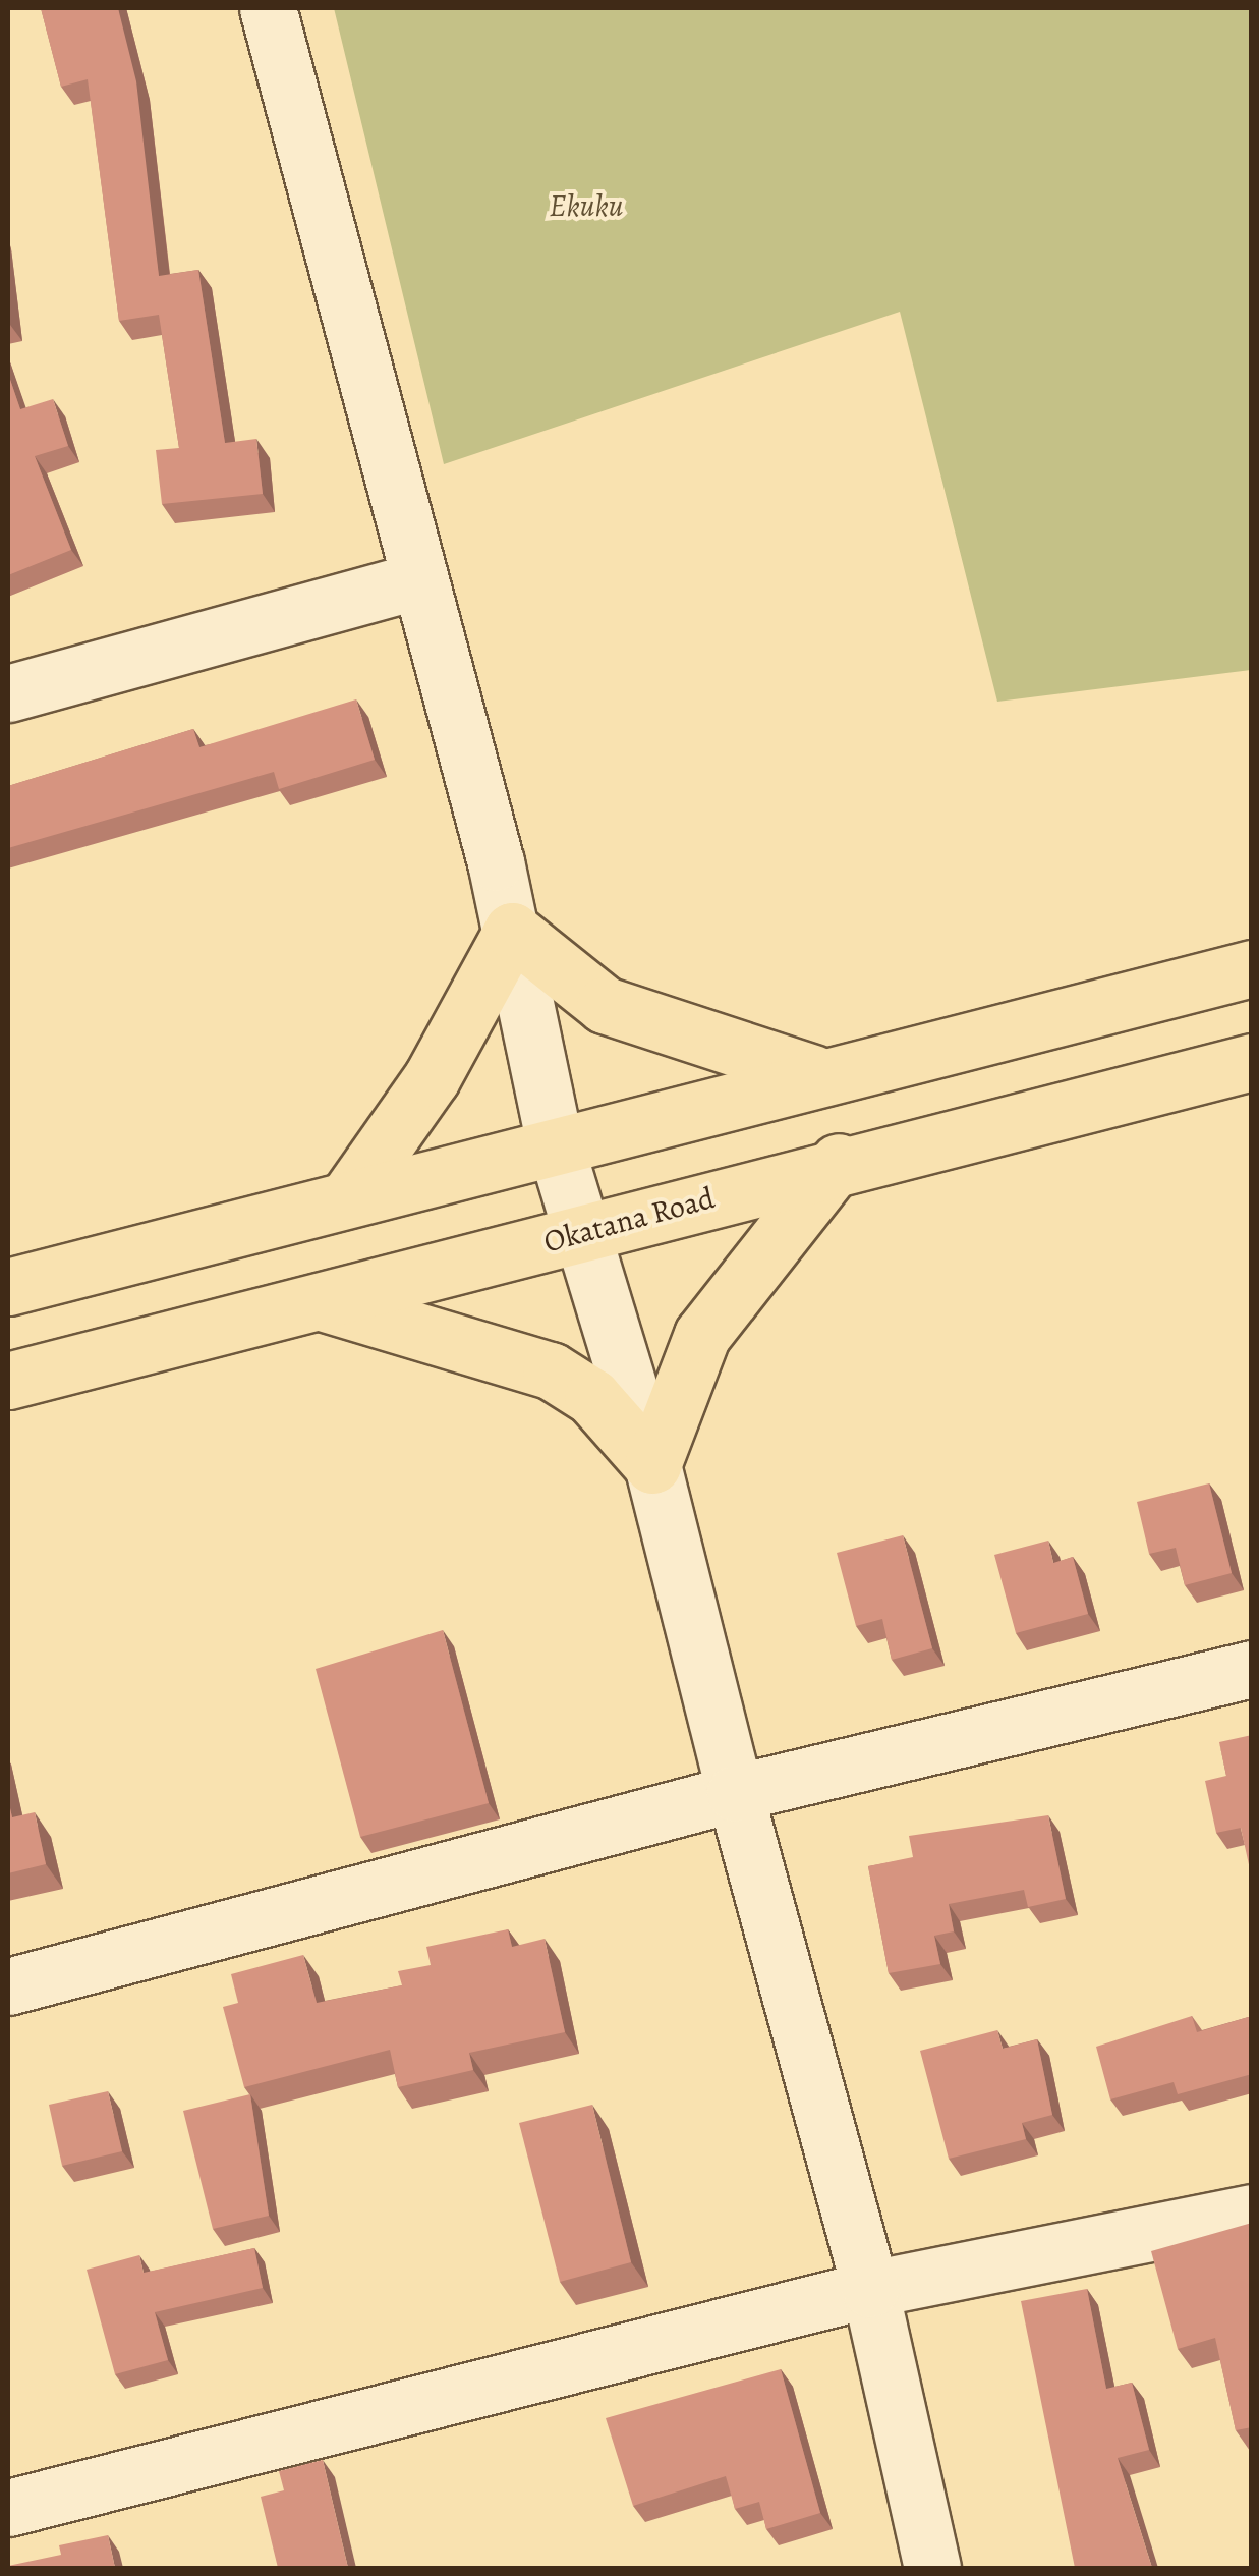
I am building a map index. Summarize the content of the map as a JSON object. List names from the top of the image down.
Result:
{
  "streets": {
    "main road": ["Okatana Road"]
  },
  "parks": ["Ekuku"]
}
